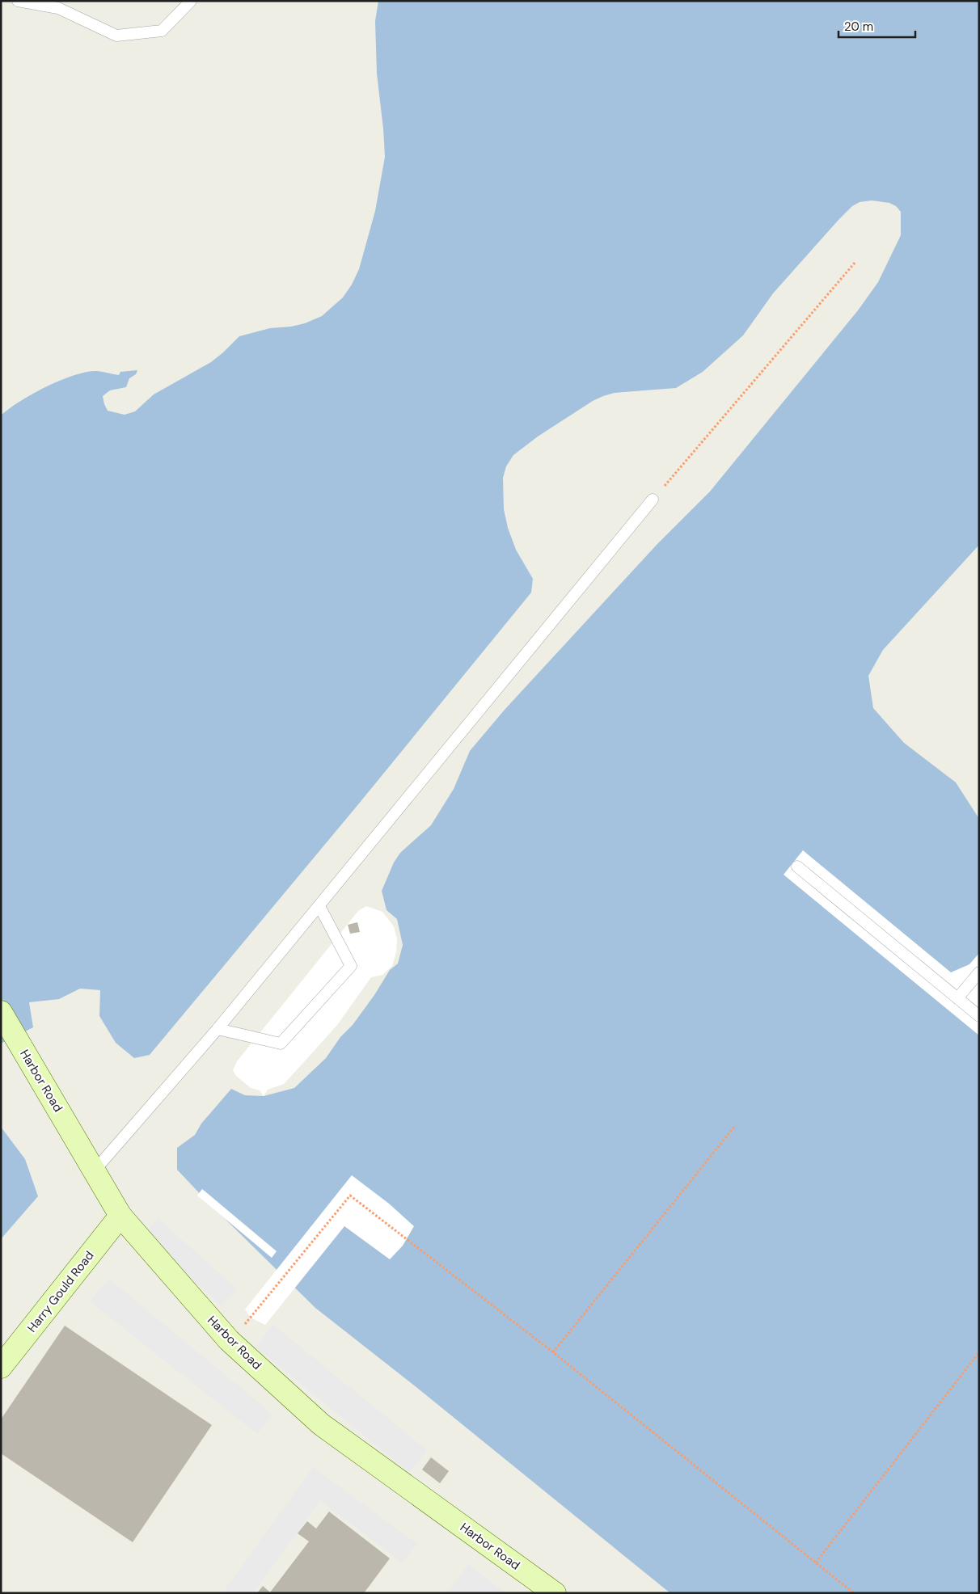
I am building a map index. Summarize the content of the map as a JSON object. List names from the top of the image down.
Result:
{
  "streets": {
    "street": ["Harbor Road", "Harry Gould Road"]
  },
  "crossings": [
    ["Harbor Road", "Harry Gould Road"]
  ],
  "scale_bar": "20 m"
}
